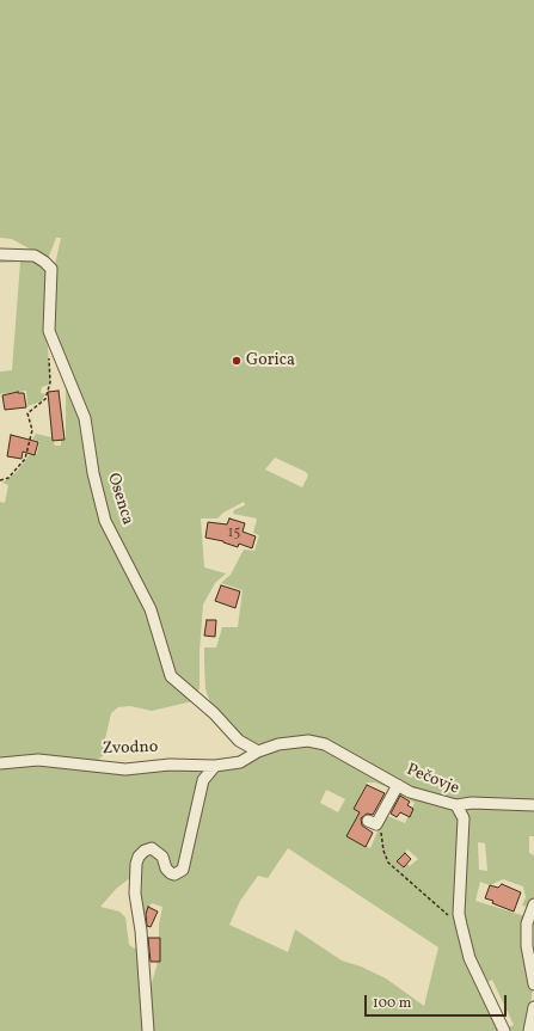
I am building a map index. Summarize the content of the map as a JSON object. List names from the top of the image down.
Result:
{
  "streets": {
    "street": ["Osenca", "Zvodno", "Pečovje"]
  },
  "crossings": [
    ["Osenca", "Zvodno"],
    ["Osenca", "Pečovje"],
    ["Zvodno", "Pečovje"]
  ],
  "places": ["Gorica"],
  "house_numbers": ["15"],
  "scale_bar": "100 m"
}
